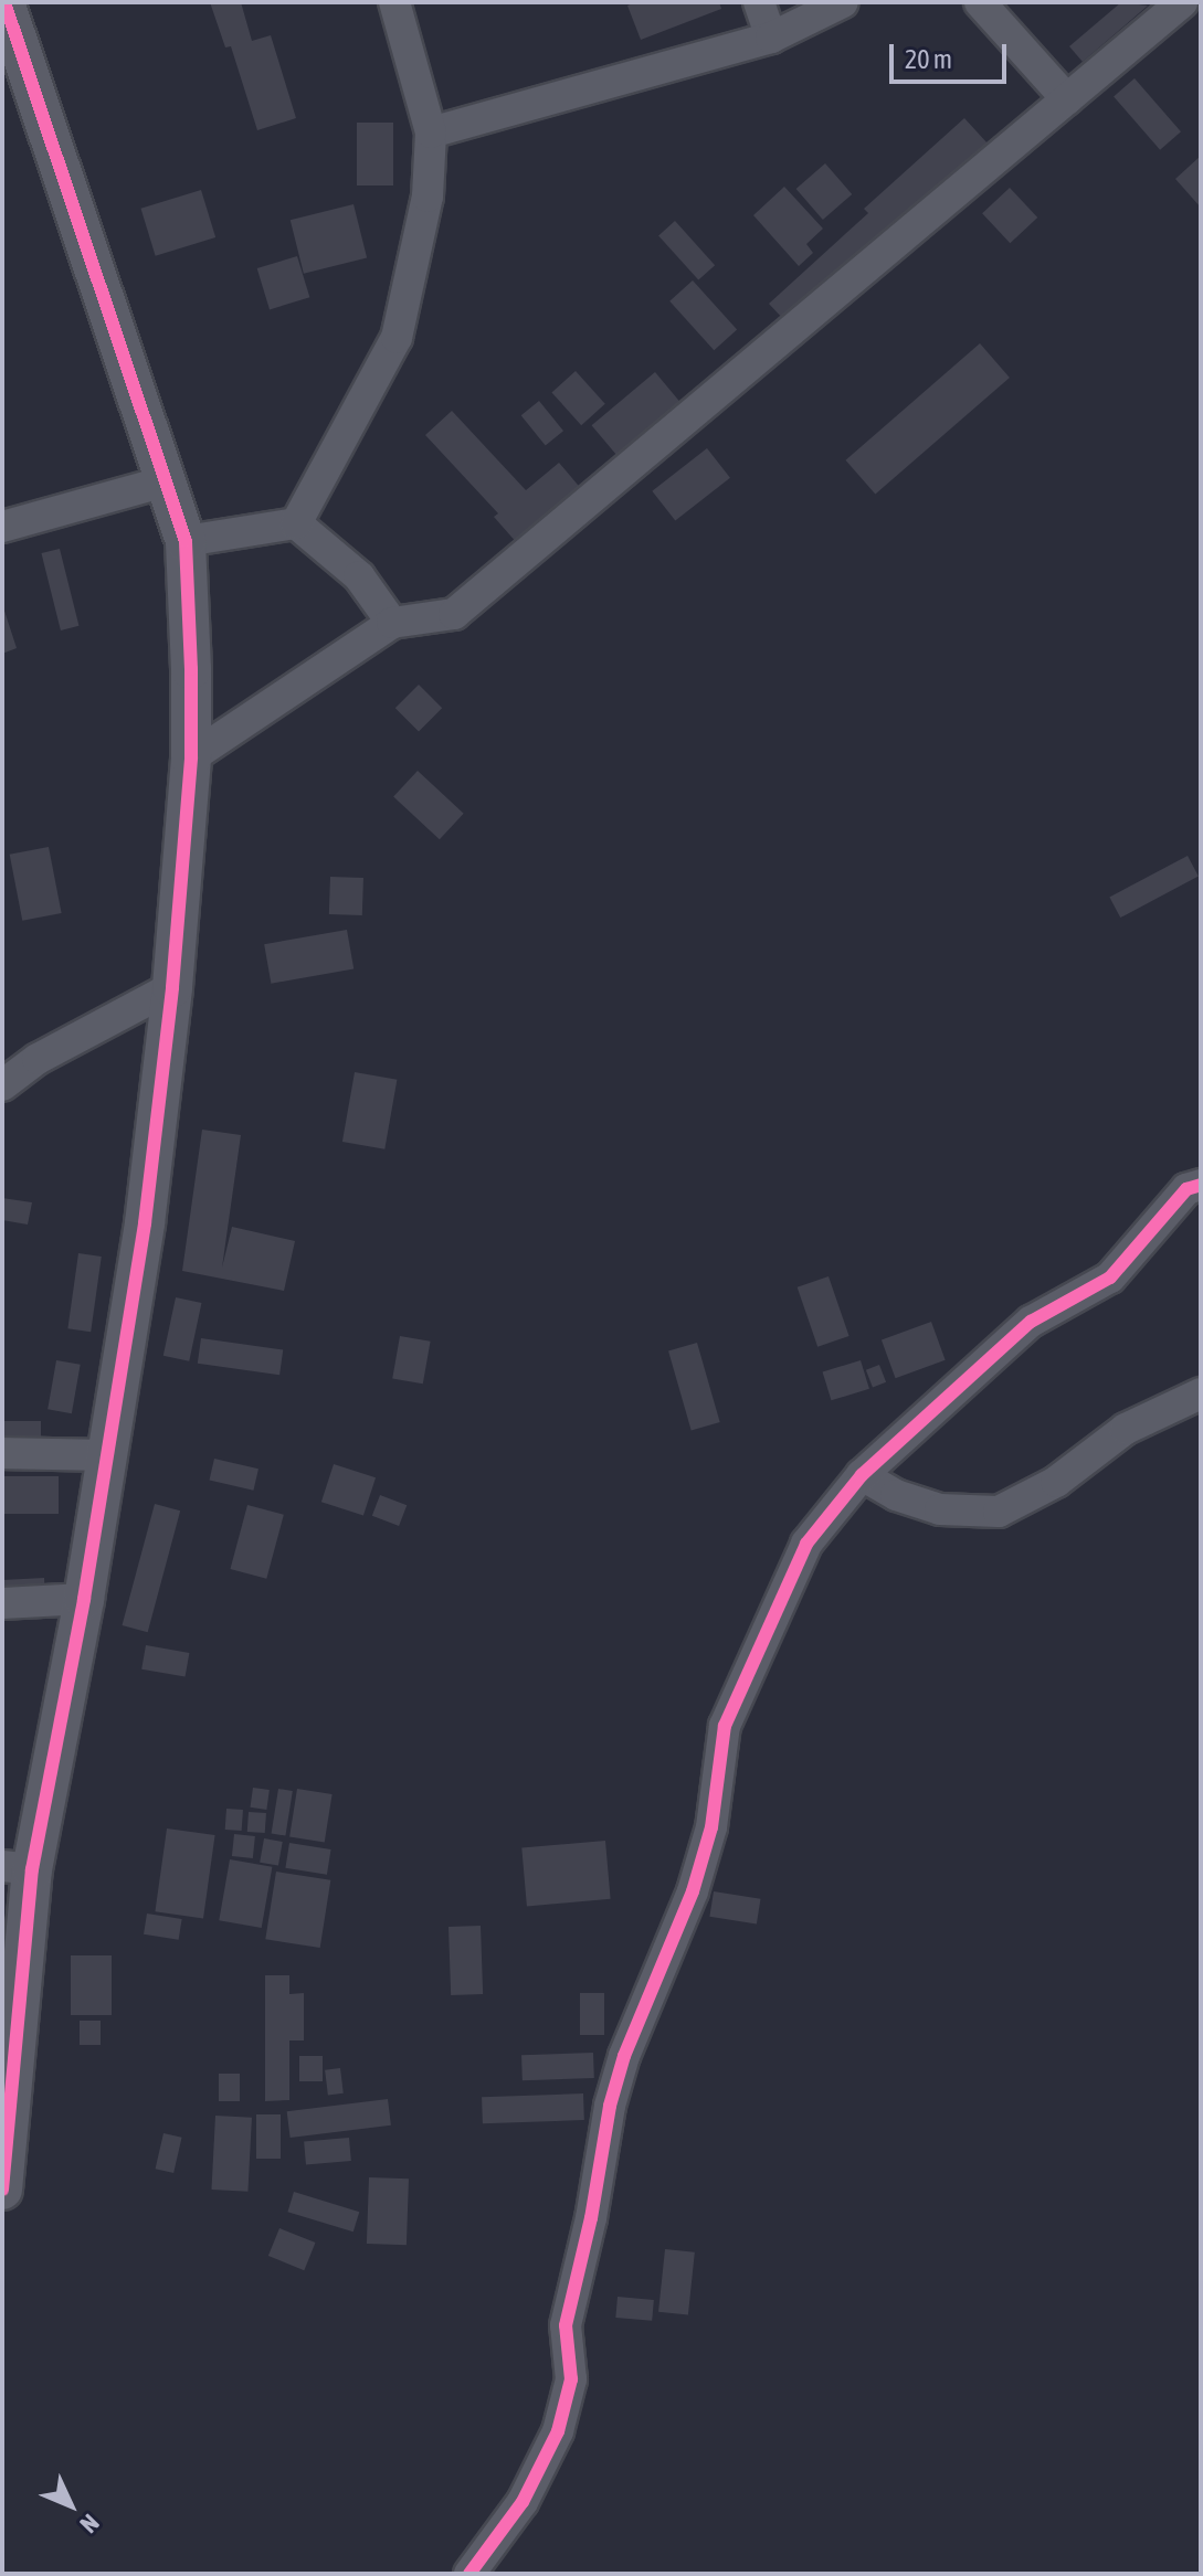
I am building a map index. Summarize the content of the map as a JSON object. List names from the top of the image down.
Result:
{
  "scale_bar": "20 m",
  "north": "bottom right"
}
